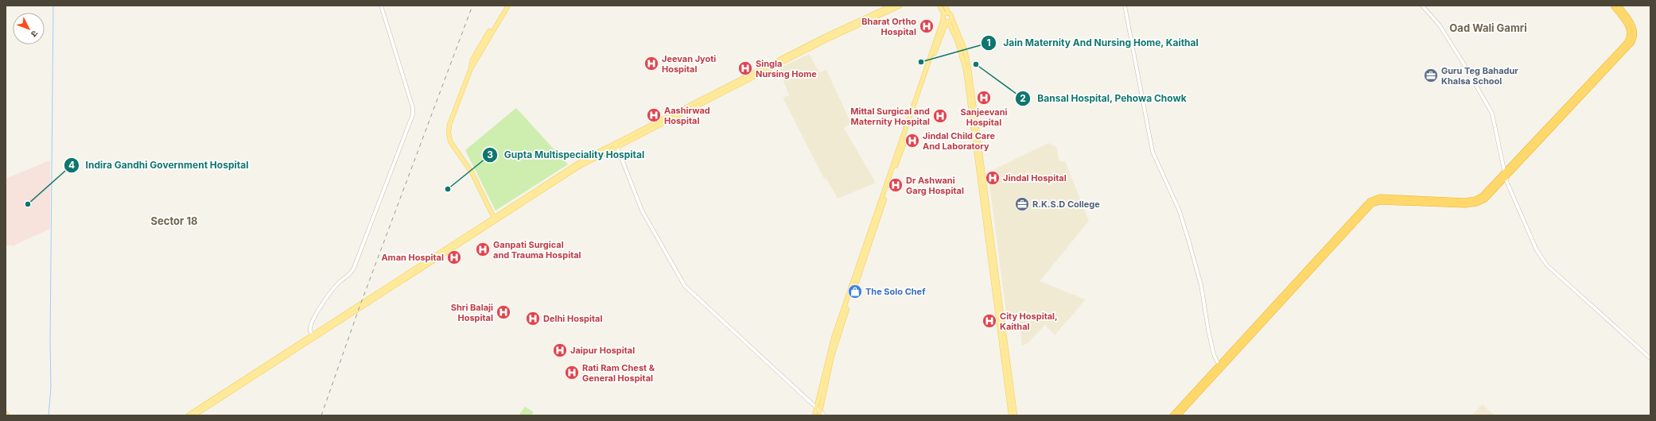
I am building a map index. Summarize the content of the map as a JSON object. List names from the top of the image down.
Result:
{
  "districts": ["Oad Wali Gamri", "Sector 18"],
  "places": {
    "hospital": [
      "Bharat Ortho Hospital",
      "Jeevan Jyoti Hospital",
      "Singla Nursing Home",
      "Sanjeevani Hospital",
      "Aashirwad Hospital",
      "Mittal Surgical and Maternity Hospital",
      "Jindal Child Care And Laboratory",
      "Jindal Hospital",
      "Dr Ashwani Garg Hospital",
      "Ganpati Surgical and Trauma Hospital",
      "Aman Hospital",
      "Shri Balaji Hospital",
      "Delhi Hospital",
      "City Hospital, Kaithal",
      "Jaipur Hospital",
      "Rati Ram Chest & General Hospital"
    ],
    "other": [
      "Jain Maternity And Nursing Home, Kaithal",
      "Bansal Hospital, Pehowa Chowk",
      "Gupta Multispeciality Hospital",
      "Indira Gandhi Government Hospital"
    ],
    "office": ["Guru Teg Bahadur Khalsa School", "R.K.S.D College"],
    "shop": ["The Solo Chef"]
  },
  "north": "bottom right"
}
